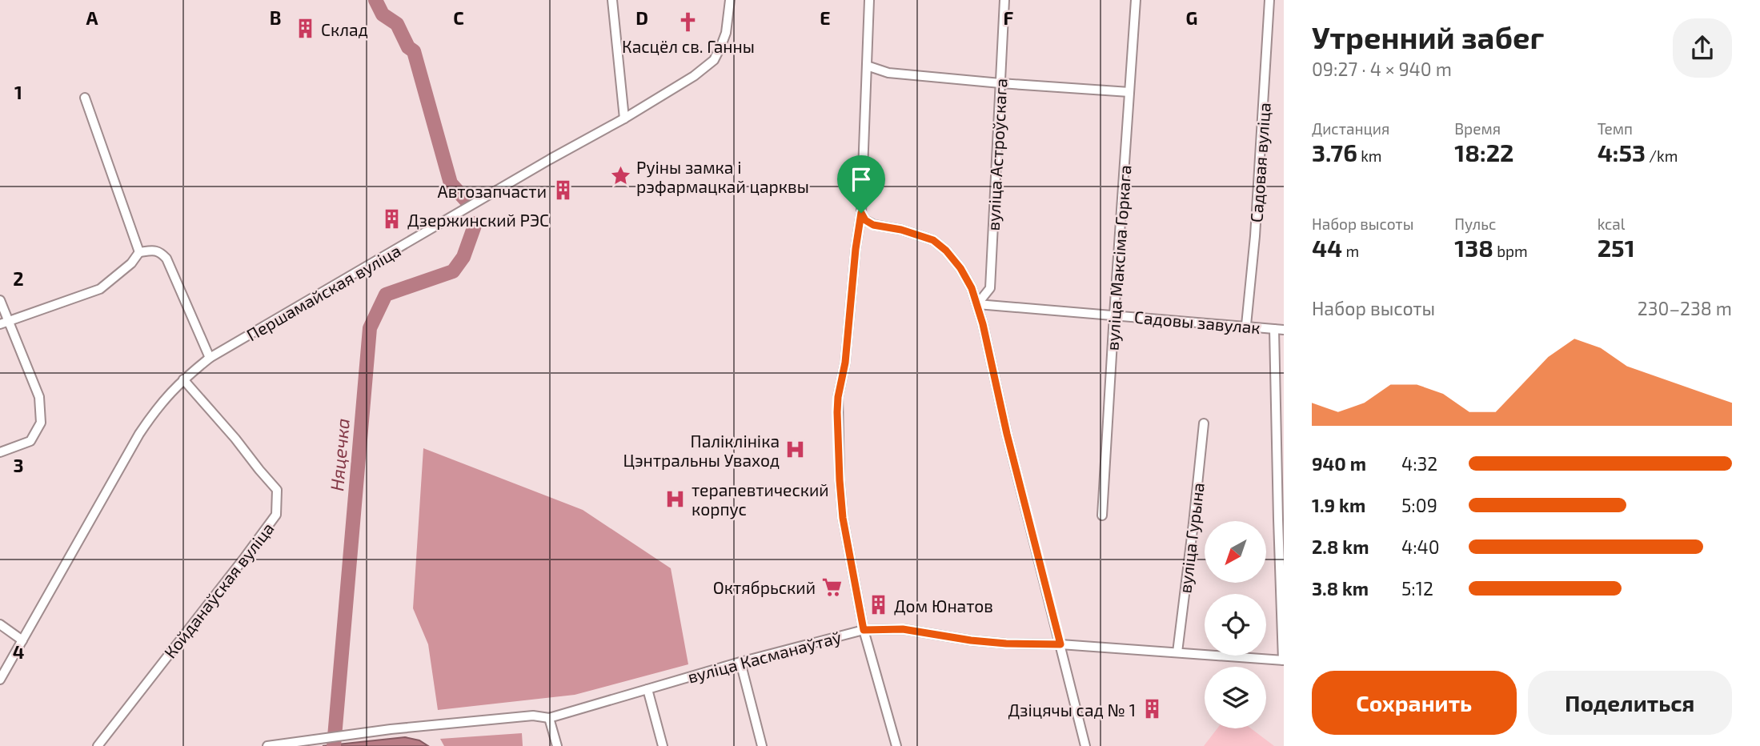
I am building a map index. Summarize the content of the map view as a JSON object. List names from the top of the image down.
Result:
{
  "streets": {
    "street": [
      "вуліца Астроўскага",
      "Садовая вуліца",
      "вуліца Максіма Горкага",
      "Першамайская вуліца",
      "Садовы завулак",
      "вуліца Гурына",
      "Койданаўская вуліца",
      "вуліца Касманаўтаў"
    ]
  },
  "crossings": [
    ["вуліца Астроўскага", "Садовы завулак"],
    ["Садовая вуліца", "Садовы завулак"],
    ["вуліца Максіма Горкага", "Садовы завулак"],
    ["Першамайская вуліца", "Койданаўская вуліца"],
    ["вуліца Гурына", "вуліца Касманаўтаў"]
  ],
  "water": ["Няцечка"],
  "places": {
    "church": ["Касцёл св. Ганны"],
    "building": [
      "Склад",
      "Автозапчасти",
      "Дзержинский РЭС",
      "Дом Юнатов",
      "Дзіцячы сад № 1"
    ],
    "place": ["Руіны замка і рэфармацкай царквы"],
    "hospital": ["Паліклініка Цэнтральны Уваход", "терапевтический корпус"],
    "supermarket": ["Октябрьский"]
  },
  "north": "bottom left",
  "page": {
    "heading": ["Утренний забег", "09:27 · 4 × 940 m"],
    "stats": [
      ["Дистанция", "3.76 km"],
      ["Время", "18:22"],
      ["Темп", "4:53 /km"],
      ["Набор высоты", "44 m"],
      ["Пульс", "138 bpm"],
      ["kcal", "251"]
    ],
    "chart": ["Набор высоты", "230–238 m"],
    "list": [
      {
        "name": "940 m",
        "note": "4:32"
      },
      {
        "name": "1.9 km",
        "note": "5:09"
      },
      {
        "name": "2.8 km",
        "note": "4:40"
      },
      {
        "name": "3.8 km",
        "note": "5:12"
      }
    ],
    "buttons": ["Сохранить", "Поделиться"]
  },
  "grid": {
    "columns": [
      "A",
      "B",
      "C",
      "D",
      "E",
      "F",
      "G"
    ],
    "rows": [
      "1",
      "2",
      "3",
      "4"
    ]
  }
}
